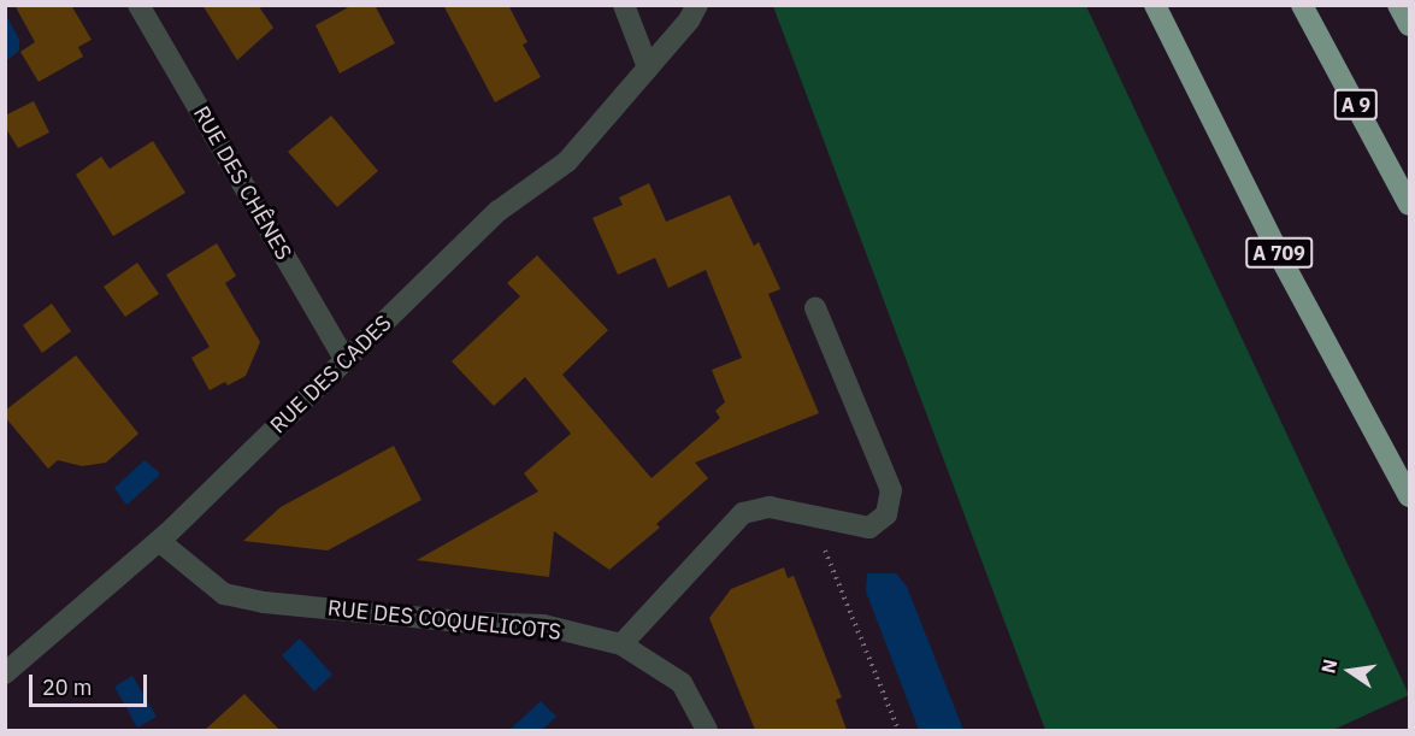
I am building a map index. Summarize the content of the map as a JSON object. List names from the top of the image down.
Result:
{
  "streets": {
    "highway": ["A 9", "A 709"],
    "street": ["RUE DES CHÊNES", "RUE DES CADES", "RUE DES COQUELICOTS"]
  },
  "crossings": [
    ["RUE DES CHÊNES", "RUE DES CADES"],
    ["RUE DES CADES", "RUE DES COQUELICOTS"]
  ],
  "scale_bar": "20 m",
  "north": "left"
}
